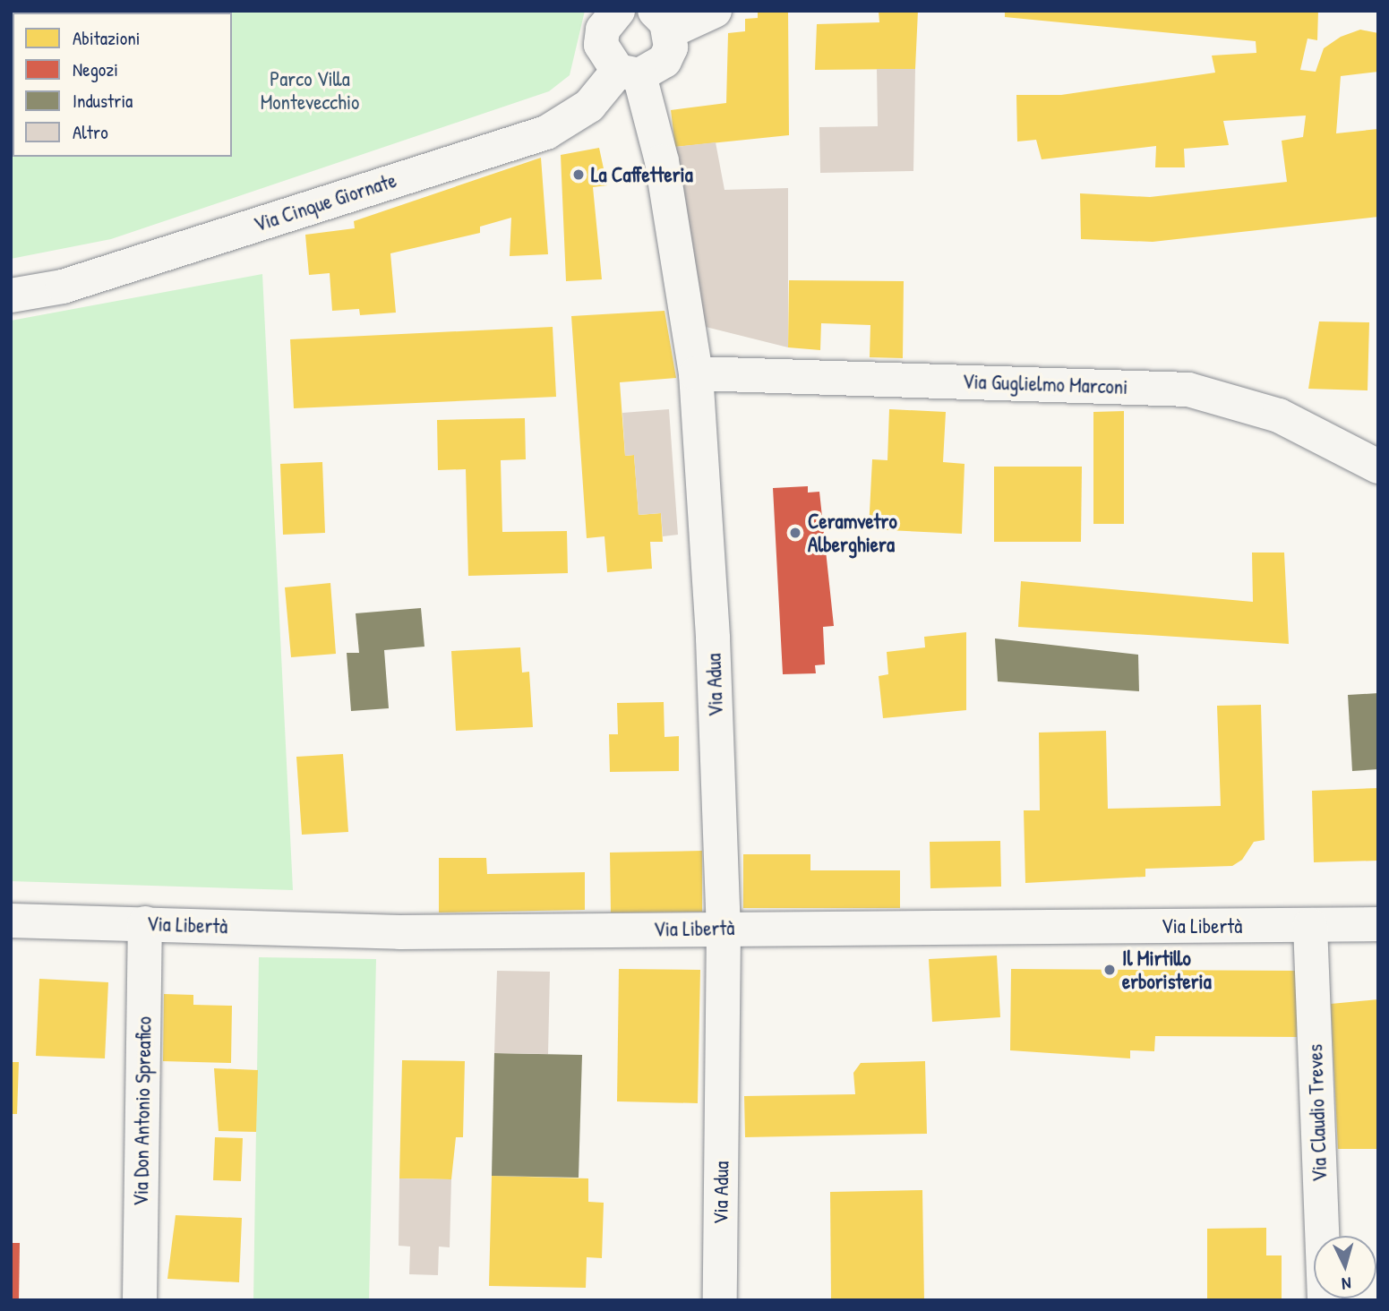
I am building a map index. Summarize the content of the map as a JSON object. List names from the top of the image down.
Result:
{
  "streets": {
    "street": [
      "Via Cinque Giornate",
      "Via Guglielmo Marconi",
      "Via Adua",
      "Via Libertà",
      "Via Don Antonio Spreafico",
      "Via Claudio Treves"
    ]
  },
  "crossings": [
    ["Via Cinque Giornate", "Via Adua"],
    ["Via Guglielmo Marconi", "Via Adua"],
    ["Via Adua", "Via Libertà"],
    ["Via Libertà", "Via Don Antonio Spreafico"],
    ["Via Libertà", "Via Claudio Treves"]
  ],
  "parks": ["Parco Villa Montevecchio"],
  "places": ["La Caffetteria", "Ceramvetro Alberghiera", "Il Mirtillo erboristeria"],
  "legend": [
    "Abitazioni",
    "Negozi",
    "Industria",
    "Altro"
  ],
  "north": "bottom"
}
